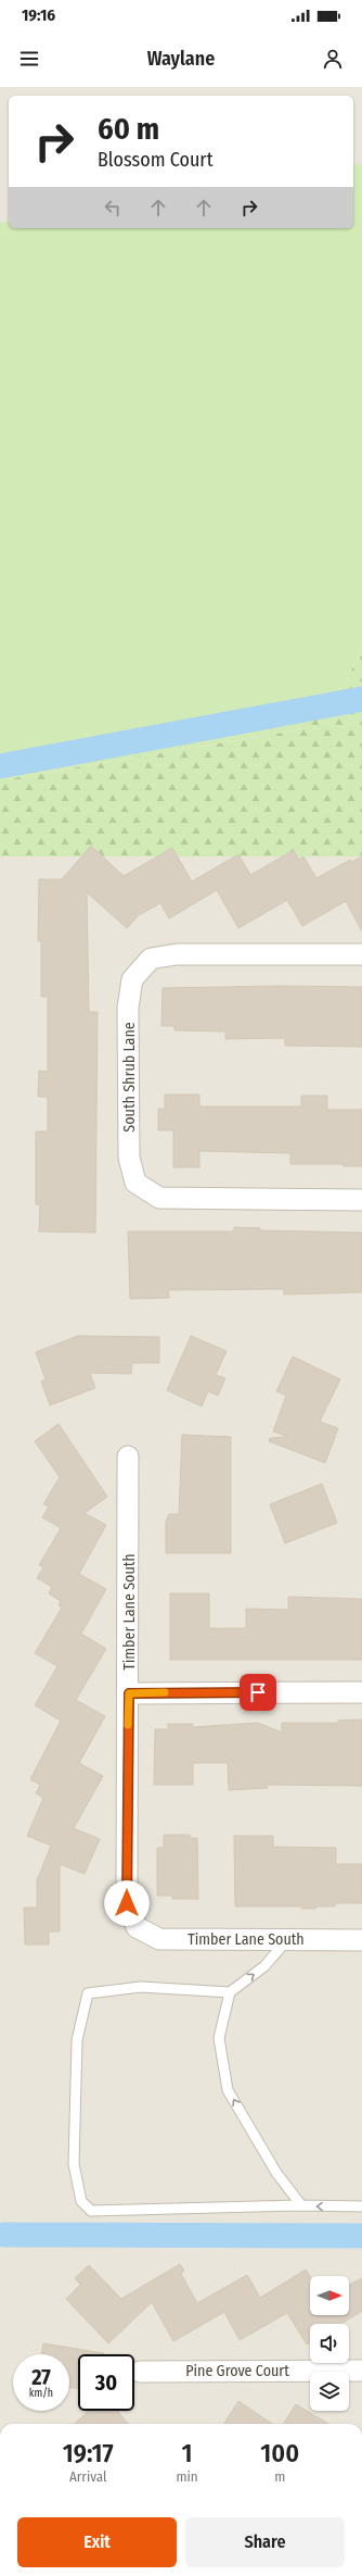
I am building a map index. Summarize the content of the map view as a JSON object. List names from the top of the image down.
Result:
{
  "streets": {
    "street": ["South Shrub Lane", "Timber Lane South", "Pine Grove Court"]
  },
  "north": "right",
  "page": {
    "status": "19:16",
    "header": "Waylane",
    "turn": ["60 m", "Blossom Court"],
    "speed": "27 km/h",
    "limit": "30",
    "eta": [
      "19:17",
      "Arrival",
      "1",
      "min",
      "100",
      "m"
    ],
    "buttons": ["Exit", "Share"]
  }
}
